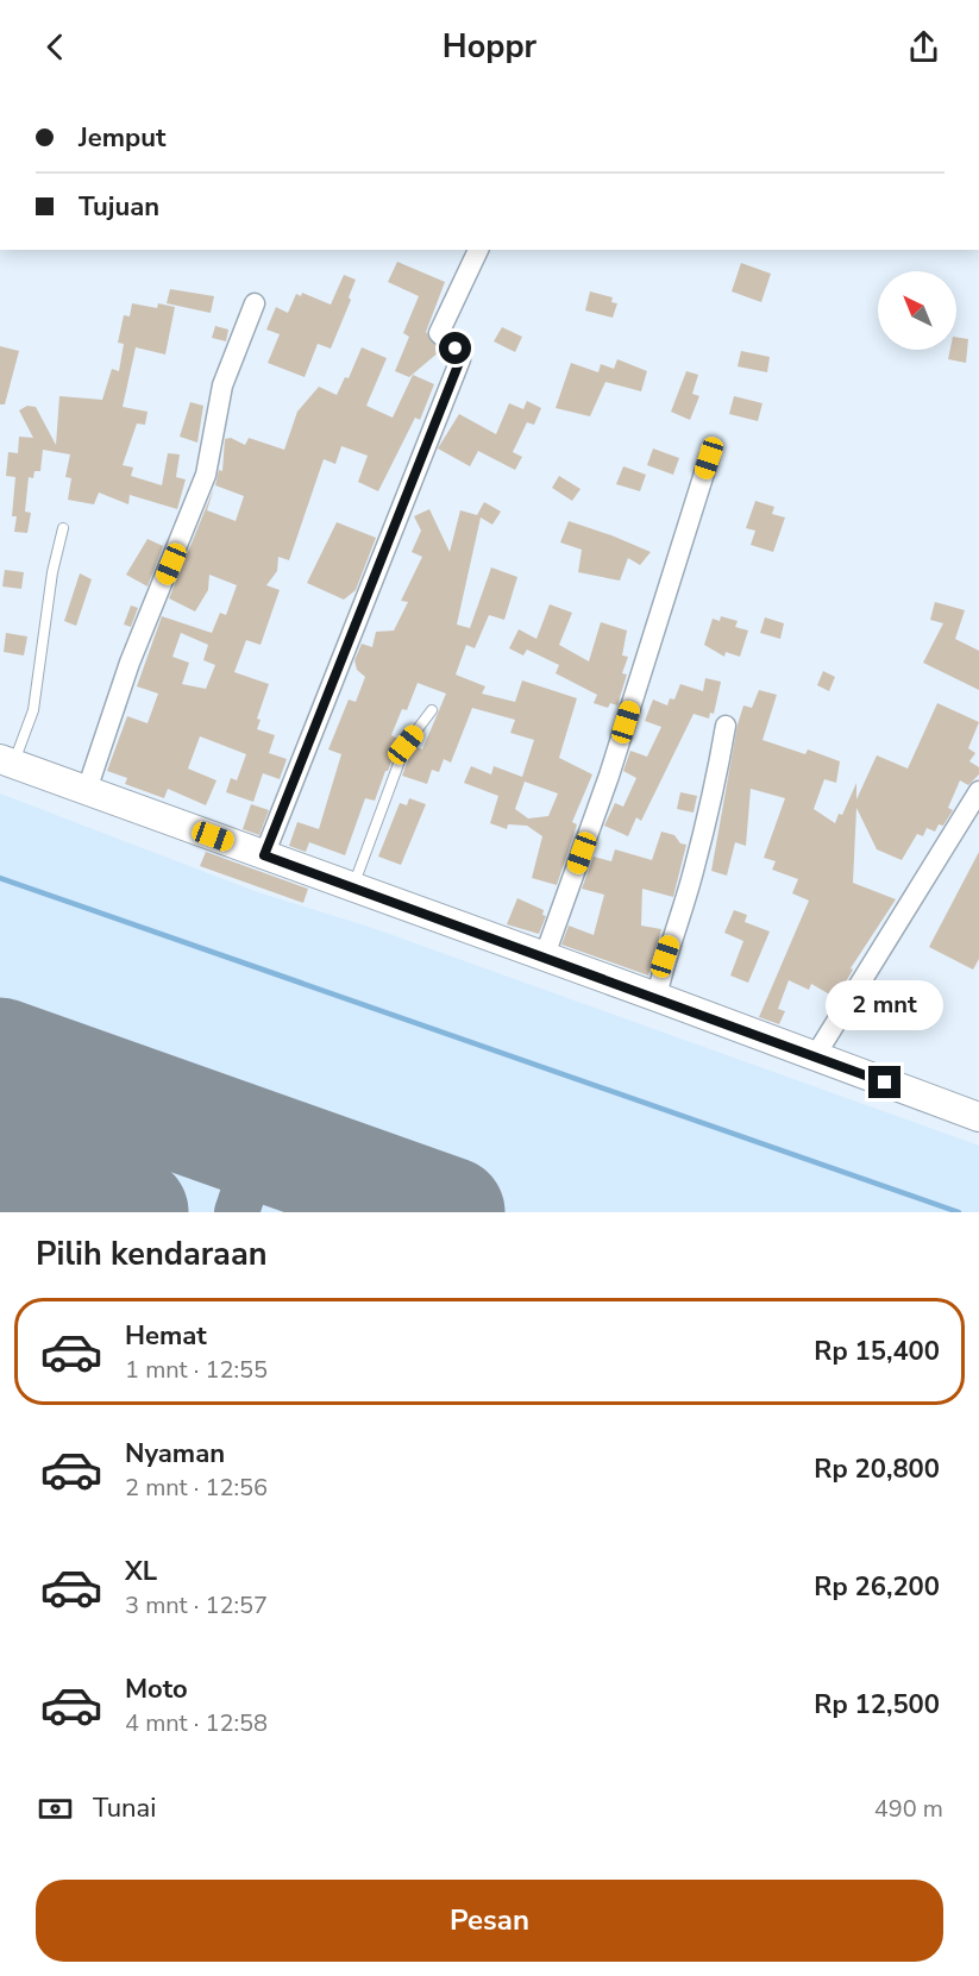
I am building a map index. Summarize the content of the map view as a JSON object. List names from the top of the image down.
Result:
{
  "north": "top left",
  "page": {
    "header": "Hoppr",
    "banner": ["Jemput", "Tujuan"],
    "bubble": "2 mnt",
    "heading": "Pilih kendaraan",
    "list": [
      {
        "name": "Hemat",
        "note": "1 mnt · 12:55",
        "value": "Rp 15,400"
      },
      {
        "name": "Nyaman",
        "note": "2 mnt · 12:56",
        "value": "Rp 20,800"
      },
      {
        "name": "XL",
        "note": "3 mnt · 12:57",
        "value": "Rp 26,200"
      },
      {
        "name": "Moto",
        "note": "4 mnt · 12:58",
        "value": "Rp 12,500"
      }
    ],
    "pay": ["Tunai", "490 m"],
    "buttons": "Pesan"
  }
}
